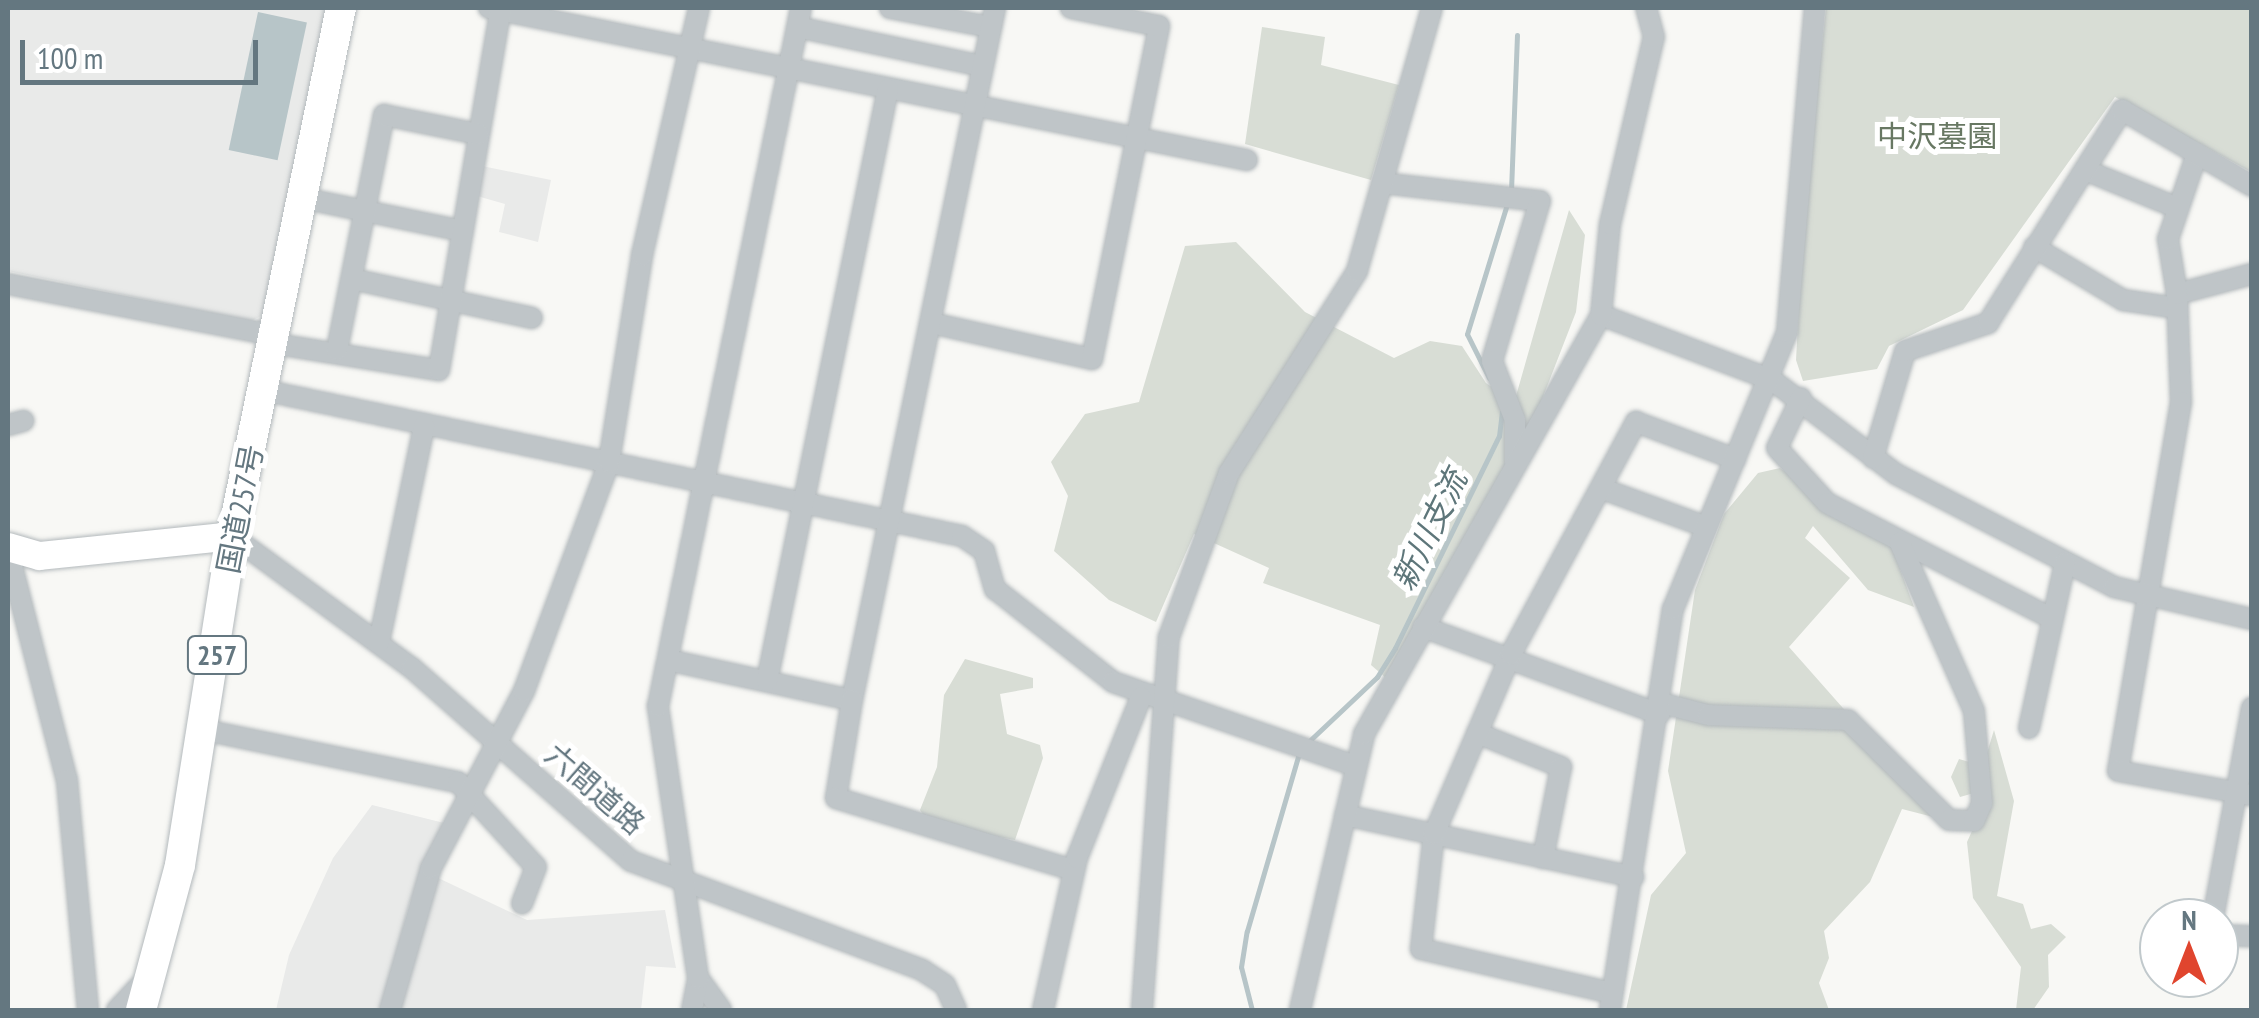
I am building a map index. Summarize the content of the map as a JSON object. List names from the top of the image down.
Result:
{
  "streets": {
    "highway": ["国道257号", "257"],
    "street": ["六間道路"]
  },
  "crossings": [
    ["国道257号", "六間道路"]
  ],
  "water": ["新川支流"],
  "parks": ["中沢墓園"],
  "scale_bar": "100 m",
  "north": "top"
}
